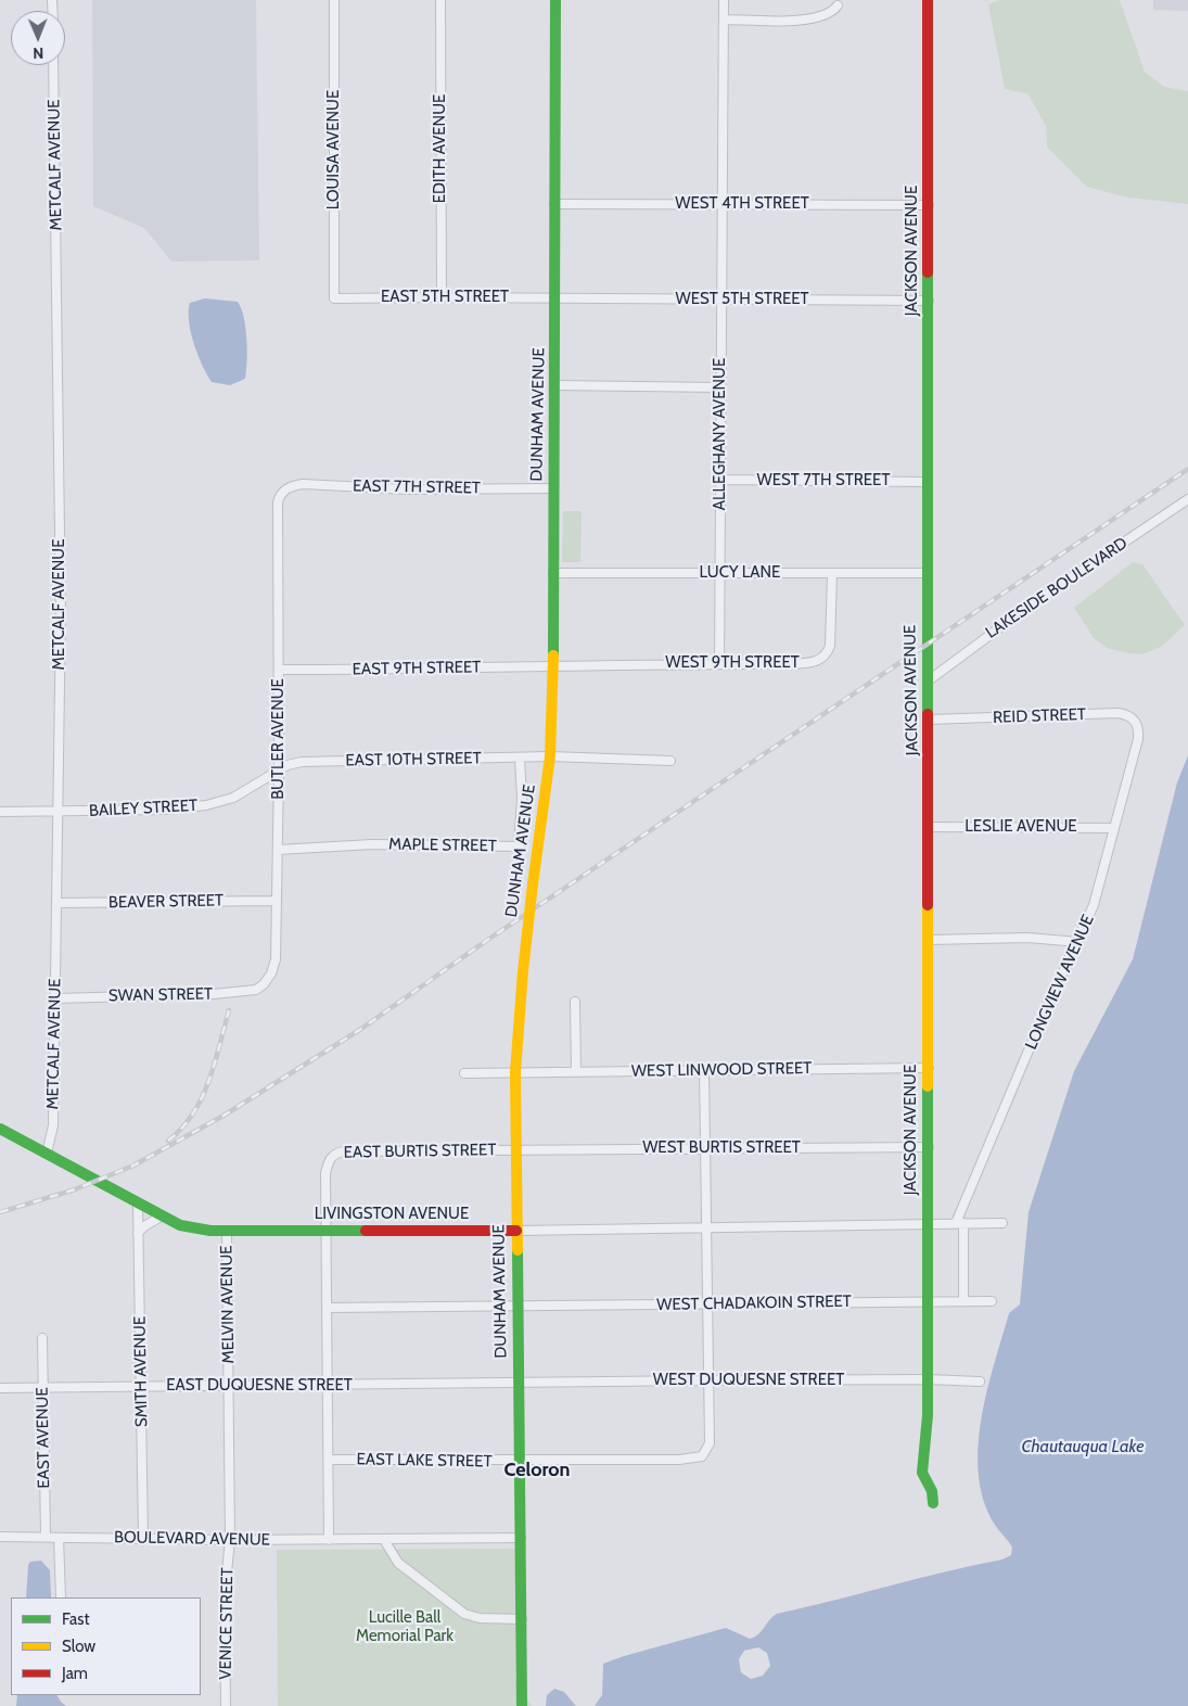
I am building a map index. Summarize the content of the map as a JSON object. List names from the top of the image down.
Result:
{
  "streets": {
    "street": [
      "EDITH AVENUE",
      "LOUISA AVENUE",
      "METCALF AVENUE",
      "WEST 4TH STREET",
      "JACKSON AVENUE",
      "EAST 5TH STREET",
      "WEST 5TH STREET",
      "DUNHAM AVENUE",
      "ALLEGHANY AVENUE",
      "WEST 7TH STREET",
      "EAST 7TH STREET",
      "LUCY LANE",
      "LAKESIDE BOULEVARD",
      "WEST 9TH STREET",
      "EAST 9TH STREET",
      "REID STREET",
      "BUTLER AVENUE",
      "EAST 10TH STREET",
      "BAILEY STREET",
      "LESLIE AVENUE",
      "MAPLE STREET",
      "BEAVER STREET",
      "LONGVIEW AVENUE",
      "SWAN STREET",
      "WEST LINWOOD STREET",
      "WEST BURTIS STREET",
      "EAST BURTIS STREET",
      "LIVINGSTON AVENUE",
      "WEST CHADAKOIN STREET",
      "MELVIN AVENUE",
      "SMITH AVENUE",
      "WEST DUQUESNE STREET",
      "EAST DUQUESNE STREET",
      "EAST AVENUE",
      "EAST LAKE STREET",
      "BOULEVARD AVENUE",
      "VENICE STREET"
    ]
  },
  "crossings": [
    ["EDITH AVENUE", "EAST 5TH STREET"],
    ["LOUISA AVENUE", "EAST 5TH STREET"],
    ["METCALF AVENUE", "BAILEY STREET"],
    ["METCALF AVENUE", "BEAVER STREET"],
    ["METCALF AVENUE", "SWAN STREET"],
    ["METCALF AVENUE", "LIVINGSTON AVENUE"],
    ["WEST 4TH STREET", "JACKSON AVENUE"],
    ["WEST 4TH STREET", "DUNHAM AVENUE"],
    ["WEST 4TH STREET", "ALLEGHANY AVENUE"],
    ["JACKSON AVENUE", "WEST 5TH STREET"],
    ["JACKSON AVENUE", "WEST 7TH STREET"],
    ["JACKSON AVENUE", "LUCY LANE"],
    ["JACKSON AVENUE", "LAKESIDE BOULEVARD"],
    ["JACKSON AVENUE", "REID STREET"],
    ["JACKSON AVENUE", "LESLIE AVENUE"],
    ["JACKSON AVENUE", "WEST LINWOOD STREET"],
    ["JACKSON AVENUE", "WEST BURTIS STREET"],
    ["JACKSON AVENUE", "LIVINGSTON AVENUE"],
    ["JACKSON AVENUE", "WEST CHADAKOIN STREET"],
    ["JACKSON AVENUE", "WEST DUQUESNE STREET"],
    ["EAST 5TH STREET", "WEST 5TH STREET"],
    ["EAST 5TH STREET", "DUNHAM AVENUE"],
    ["WEST 5TH STREET", "DUNHAM AVENUE"],
    ["WEST 5TH STREET", "ALLEGHANY AVENUE"],
    ["DUNHAM AVENUE", "EAST 7TH STREET"],
    ["DUNHAM AVENUE", "LUCY LANE"],
    ["DUNHAM AVENUE", "WEST 9TH STREET"],
    ["DUNHAM AVENUE", "EAST 9TH STREET"],
    ["DUNHAM AVENUE", "EAST 10TH STREET"],
    ["DUNHAM AVENUE", "WEST LINWOOD STREET"],
    ["DUNHAM AVENUE", "WEST BURTIS STREET"],
    ["DUNHAM AVENUE", "EAST BURTIS STREET"],
    ["DUNHAM AVENUE", "LIVINGSTON AVENUE"],
    ["DUNHAM AVENUE", "WEST CHADAKOIN STREET"],
    ["DUNHAM AVENUE", "WEST DUQUESNE STREET"],
    ["DUNHAM AVENUE", "EAST DUQUESNE STREET"],
    ["DUNHAM AVENUE", "EAST LAKE STREET"],
    ["DUNHAM AVENUE", "BOULEVARD AVENUE"],
    ["ALLEGHANY AVENUE", "WEST 7TH STREET"],
    ["ALLEGHANY AVENUE", "LUCY LANE"],
    ["ALLEGHANY AVENUE", "WEST 9TH STREET"],
    ["EAST 7TH STREET", "BUTLER AVENUE"],
    ["LUCY LANE", "WEST 9TH STREET"],
    ["WEST 9TH STREET", "EAST 9TH STREET"],
    ["EAST 9TH STREET", "BUTLER AVENUE"],
    ["REID STREET", "LONGVIEW AVENUE"],
    ["BUTLER AVENUE", "EAST 10TH STREET"],
    ["BUTLER AVENUE", "BAILEY STREET"],
    ["BUTLER AVENUE", "MAPLE STREET"],
    ["BUTLER AVENUE", "BEAVER STREET"],
    ["BUTLER AVENUE", "SWAN STREET"],
    ["EAST 10TH STREET", "BAILEY STREET"],
    ["EAST 10TH STREET", "MAPLE STREET"],
    ["LESLIE AVENUE", "LONGVIEW AVENUE"],
    ["LONGVIEW AVENUE", "LIVINGSTON AVENUE"],
    ["WEST BURTIS STREET", "EAST BURTIS STREET"],
    ["EAST BURTIS STREET", "LIVINGSTON AVENUE"],
    ["LIVINGSTON AVENUE", "MELVIN AVENUE"],
    ["LIVINGSTON AVENUE", "SMITH AVENUE"],
    ["MELVIN AVENUE", "EAST DUQUESNE STREET"],
    ["MELVIN AVENUE", "BOULEVARD AVENUE"],
    ["MELVIN AVENUE", "VENICE STREET"],
    ["SMITH AVENUE", "EAST DUQUESNE STREET"],
    ["SMITH AVENUE", "BOULEVARD AVENUE"],
    ["WEST DUQUESNE STREET", "EAST DUQUESNE STREET"],
    ["WEST DUQUESNE STREET", "EAST LAKE STREET"],
    ["EAST DUQUESNE STREET", "EAST AVENUE"],
    ["EAST AVENUE", "BOULEVARD AVENUE"],
    ["BOULEVARD AVENUE", "VENICE STREET"]
  ],
  "districts": ["Celoron"],
  "water": ["Chautauqua Lake"],
  "parks": ["Lucille Ball Memorial Park"],
  "legend": ["Fast", "Slow", "Jam"],
  "north": "bottom"
}
